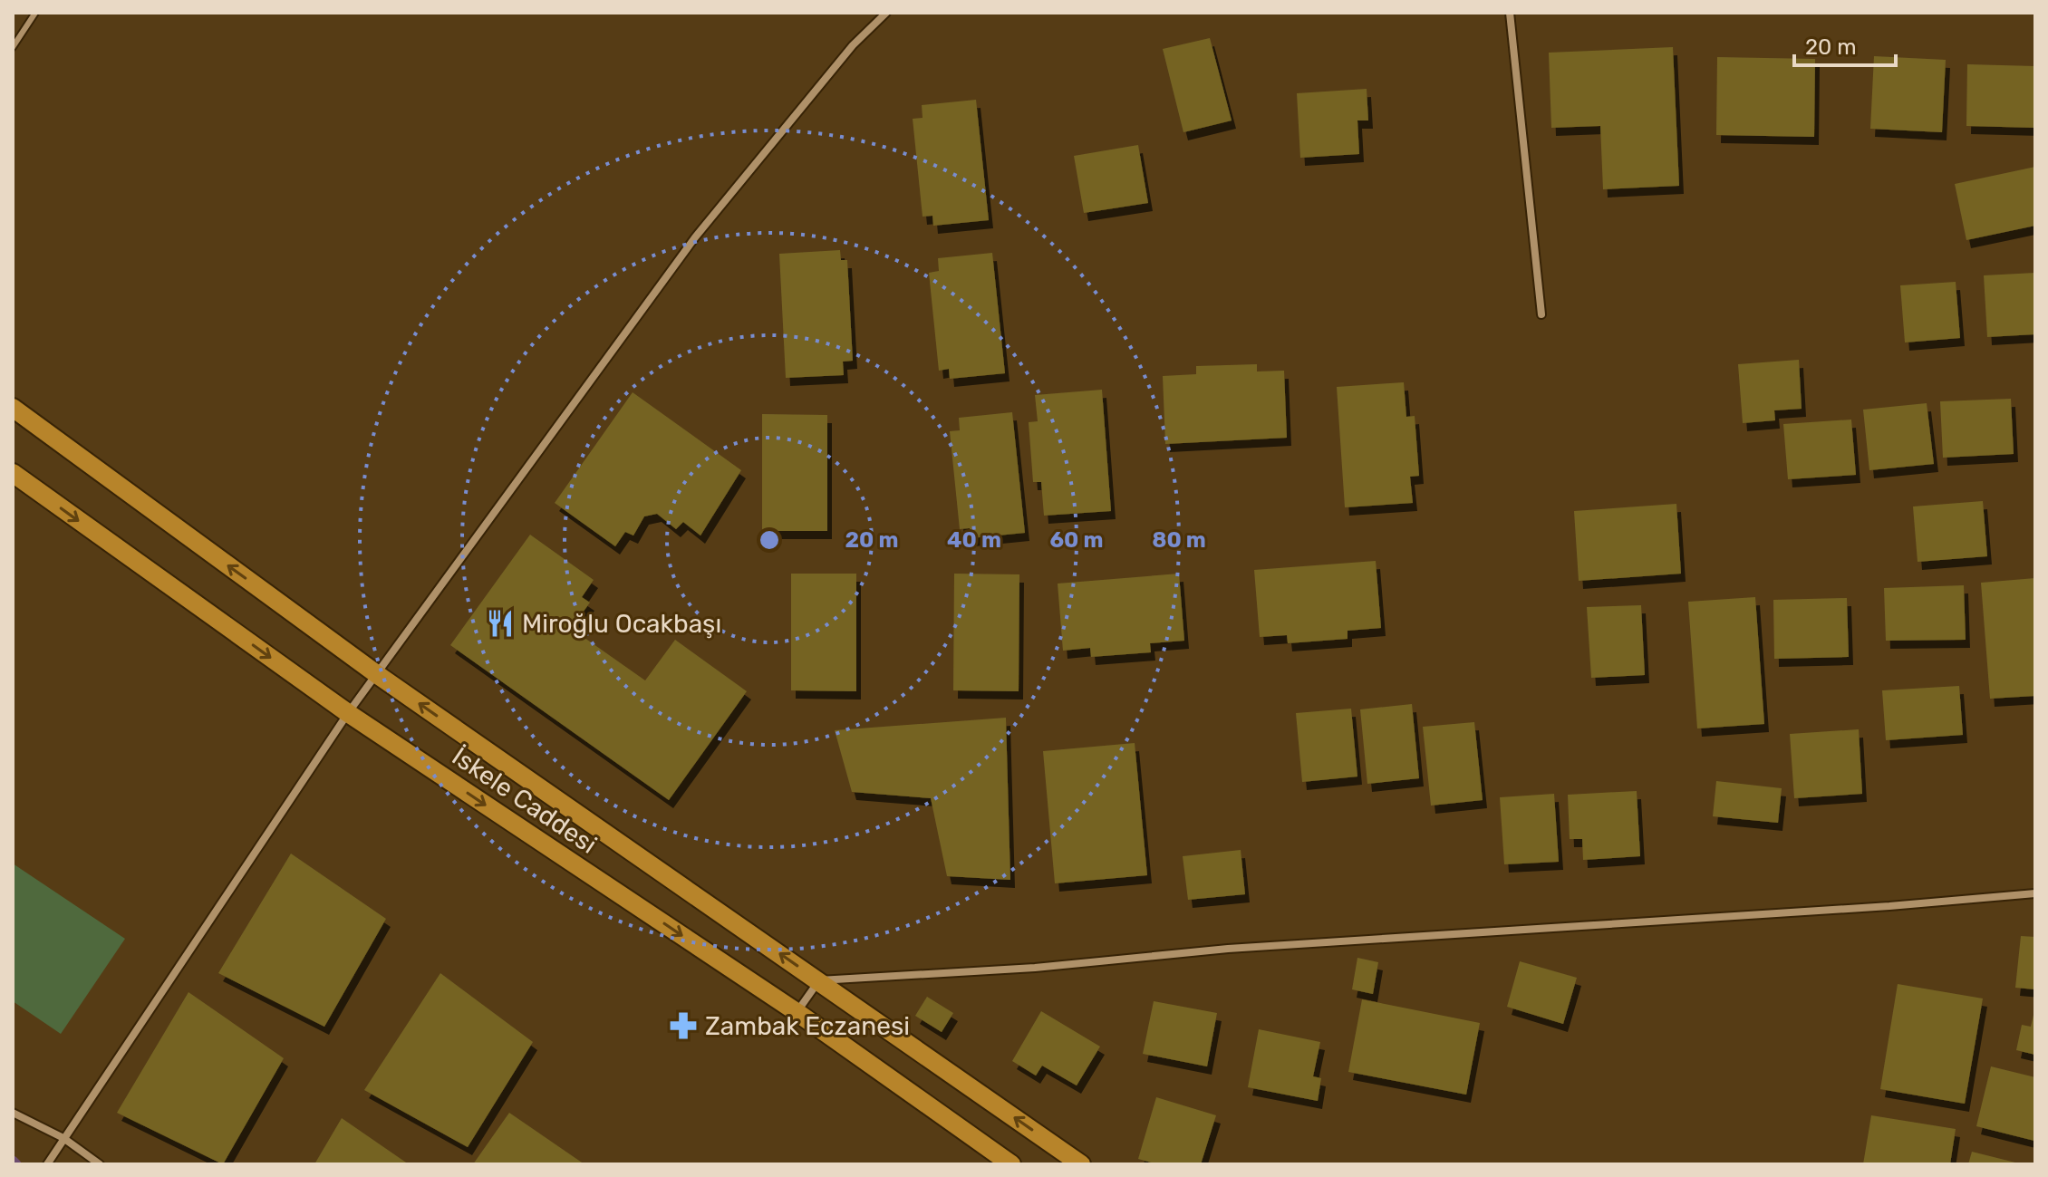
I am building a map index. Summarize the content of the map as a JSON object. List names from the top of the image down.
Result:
{
  "streets": {
    "main road": ["İskele Caddesi"]
  },
  "places": {
    "restaurant": ["Miroğlu Ocakbaşı"],
    "pharmacy": ["Zambak Eczanesi"]
  },
  "scale_bar": "20 m",
  "rings": [
    "20 m",
    "40 m",
    "60 m",
    "80 m"
  ]
}
